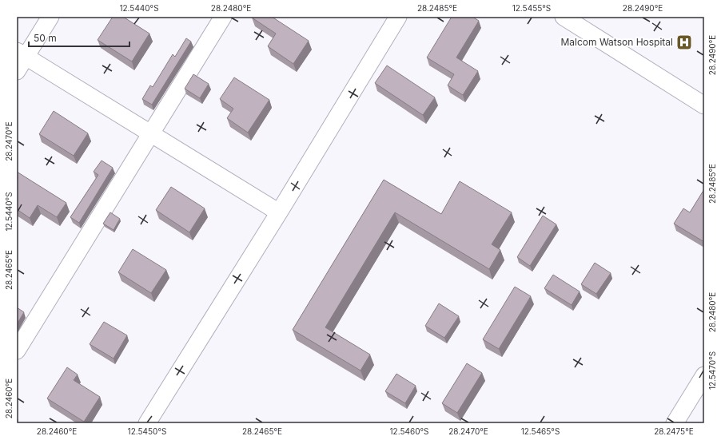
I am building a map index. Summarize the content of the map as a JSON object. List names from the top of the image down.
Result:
{
  "places": {
    "hospital": ["Malcom Watson Hospital"]
  },
  "scale_bar": "50 m",
  "coordinates": [
    "12.5440°S",
    "28.2480°E",
    "28.2485°E",
    "12.5455°S",
    "28.2490°E",
    "28.2470°E",
    "28.2465°E",
    "12.5470°S",
    "28.2460°E",
    "12.5450°S",
    "12.5460°S",
    "12.5465°S",
    "28.2475°E"
  ]
}
